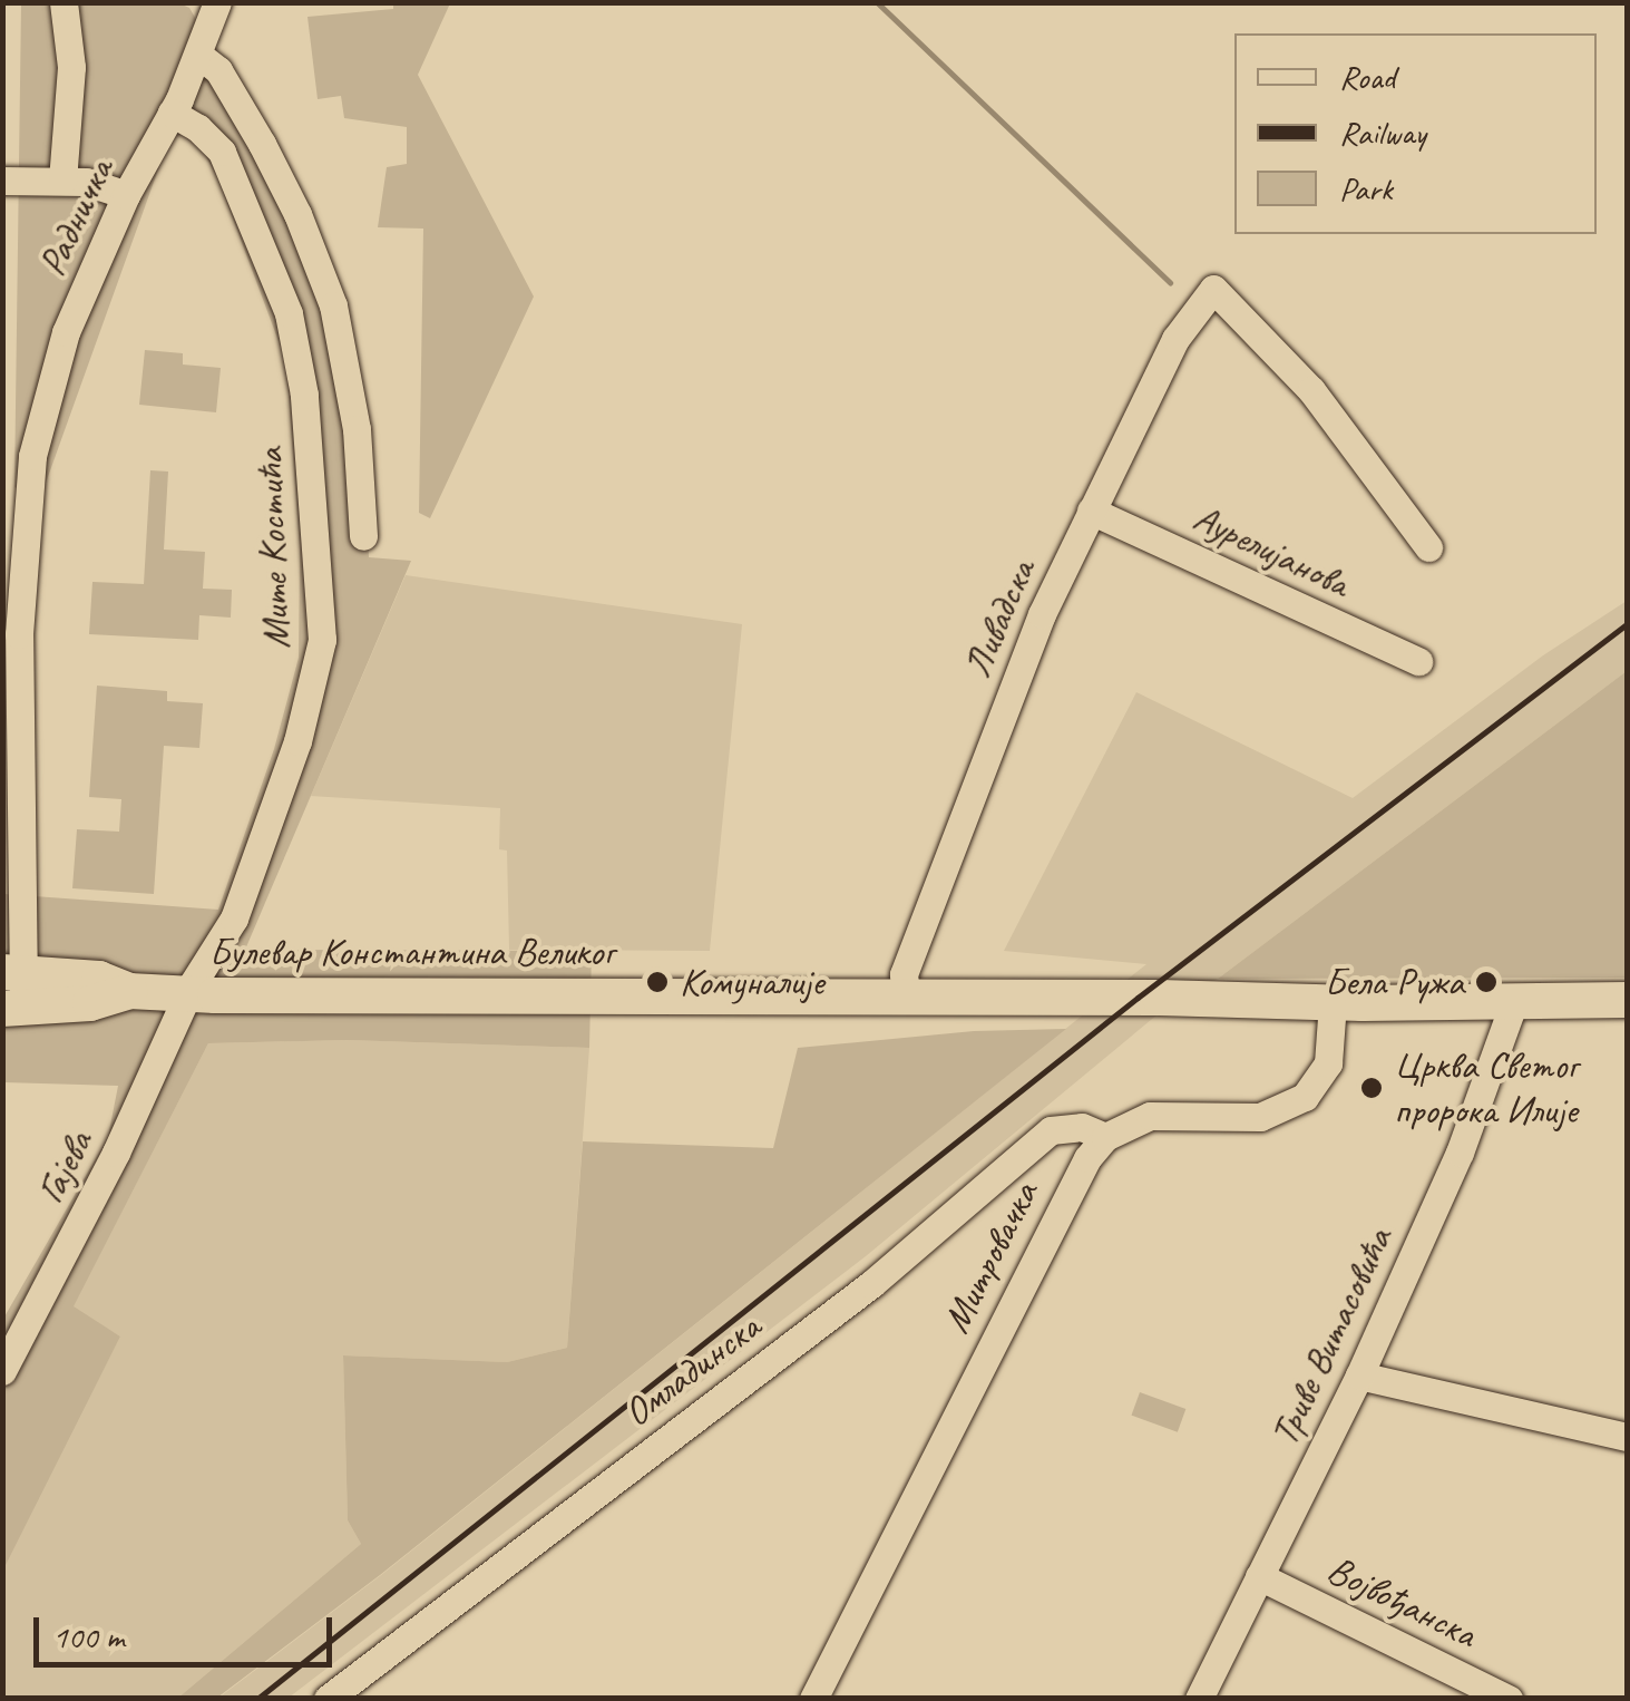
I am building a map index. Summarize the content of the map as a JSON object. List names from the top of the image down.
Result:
{
  "streets": {
    "main road": ["Булевар Константина Великог"],
    "street": [
      "Радничка",
      "Мите Костића",
      "Аурелијанова",
      "Ливадска",
      "Гајева",
      "Митровачка",
      "Триве Витасовића",
      "Омладинска",
      "Војвођанска"
    ]
  },
  "crossings": [
    ["Радничка", "Мите Костића"],
    ["Радничка", "Булевар Константина Великог"],
    ["Мите Костића", "Булевар Константина Великог"],
    ["Мите Костића", "Гајева"],
    ["Аурелијанова", "Ливадска"],
    ["Ливадска", "Булевар Константина Великог"],
    ["Булевар Константина Великог", "Гајева"],
    ["Булевар Константина Великог", "Триве Витасовића"],
    ["Митровачка", "Омладинска"],
    ["Триве Витасовића", "Војвођанска"]
  ],
  "places": ["Комуналије", "Бела Ружа", "Црква Светог пророка Илије"],
  "legend": ["Road", "Railway", "Park"],
  "scale_bar": "100 m"
}
